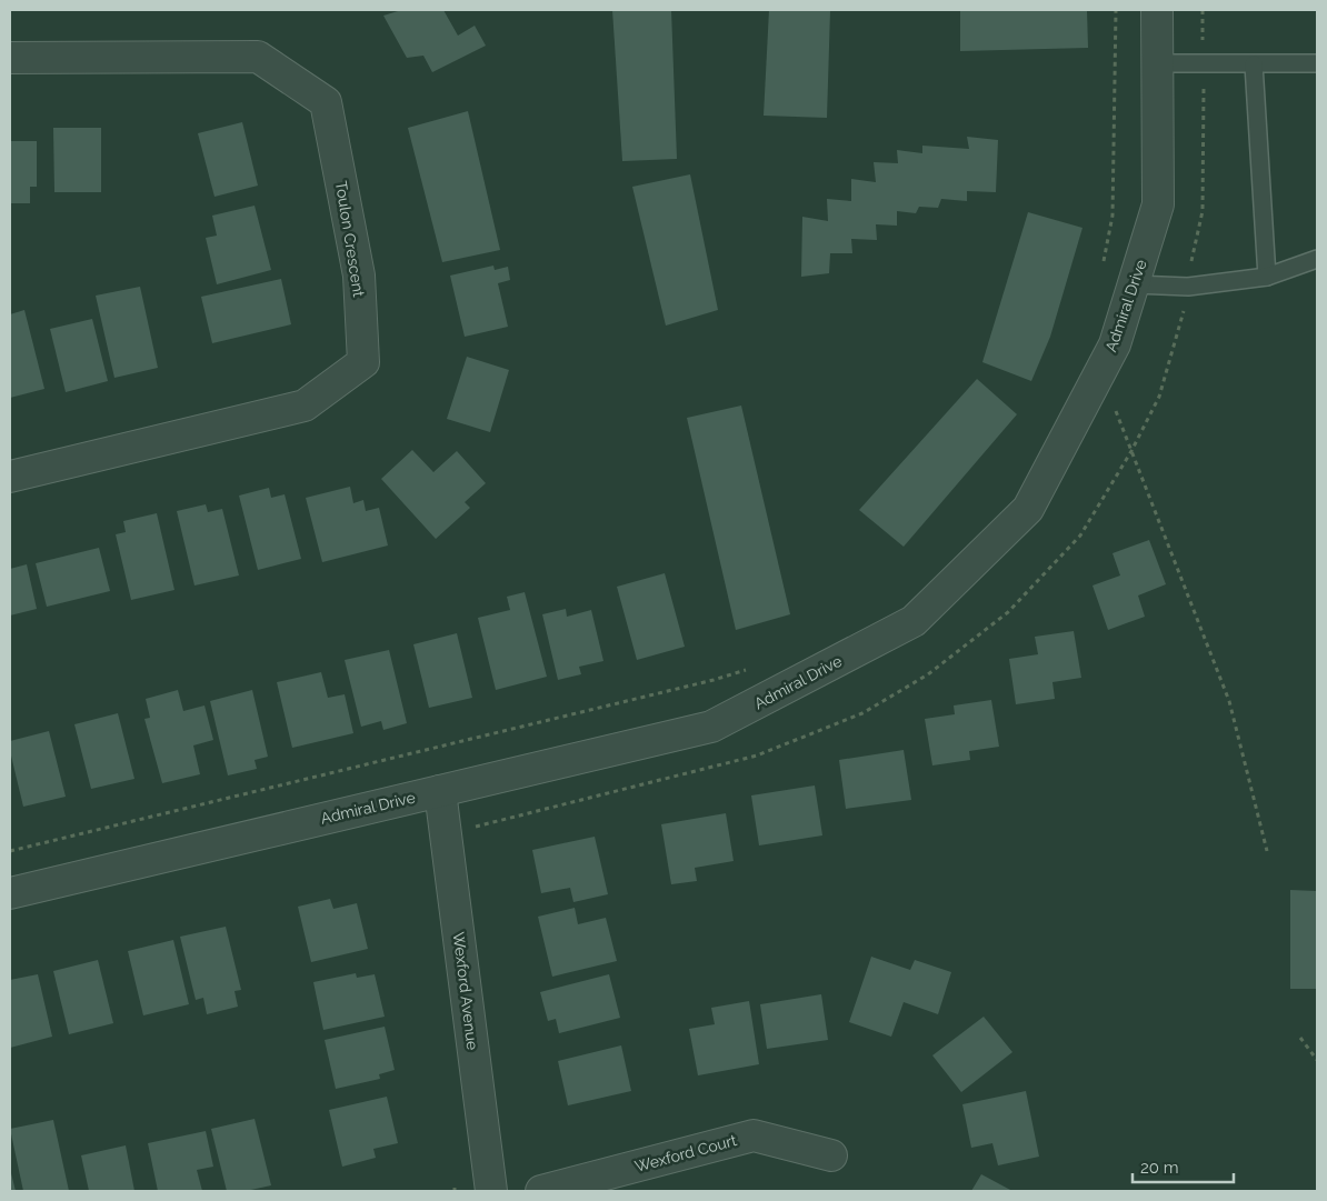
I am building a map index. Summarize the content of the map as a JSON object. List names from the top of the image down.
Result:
{
  "streets": {
    "street": [
      "Toulon Crescent",
      "Admiral Drive",
      "Wexford Avenue",
      "Wexford Court"
    ]
  },
  "crossings": [
    ["Admiral Drive", "Wexford Avenue"]
  ],
  "scale_bar": "20 m"
}
